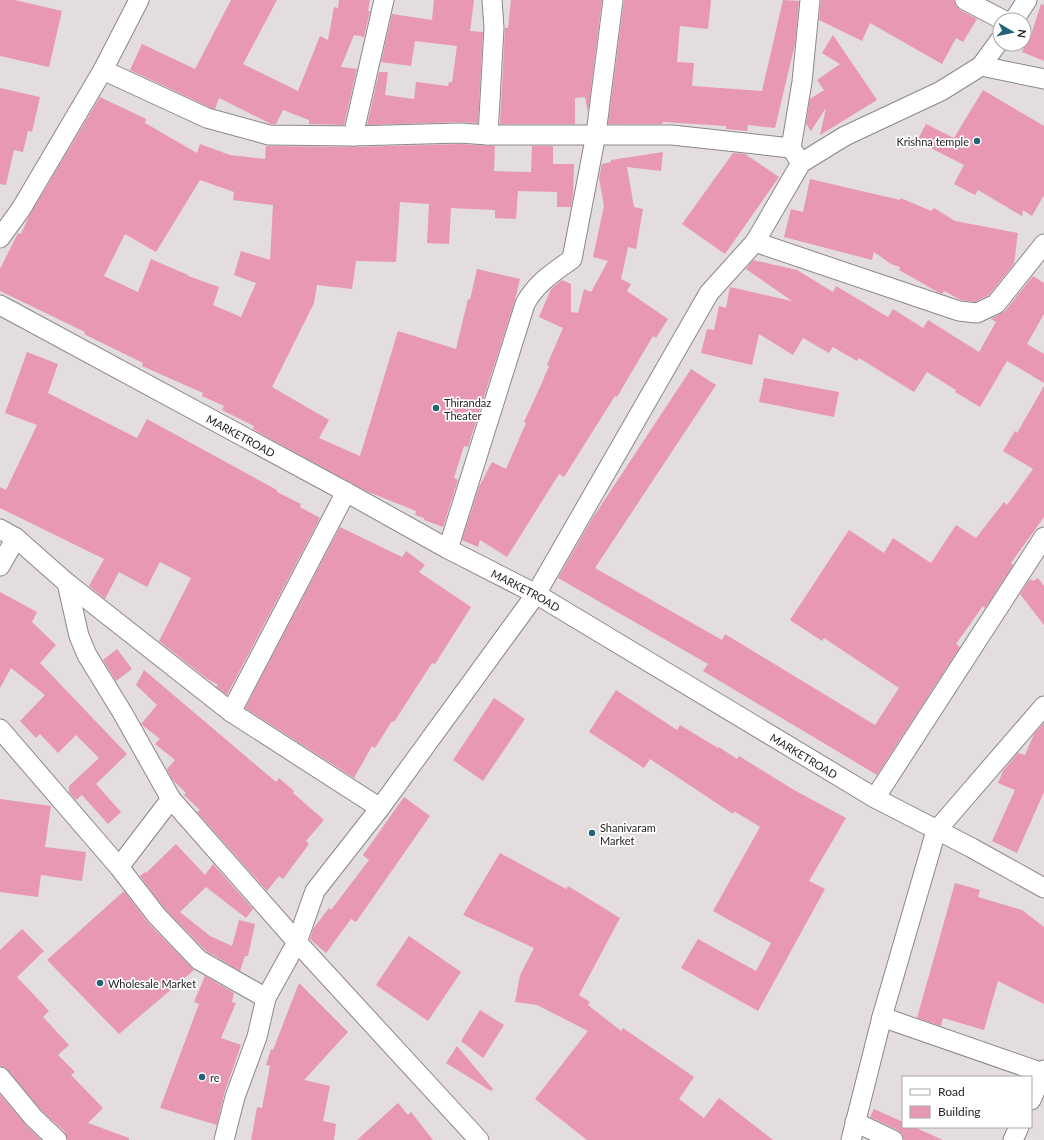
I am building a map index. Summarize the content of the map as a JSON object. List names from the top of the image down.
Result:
{
  "streets": {
    "street": ["MARKETROAD"]
  },
  "places": [
    "Krishna temple",
    "Thirandaz Theater",
    "Shanivaram Market",
    "Wholesale Market",
    "re"
  ],
  "legend": ["Road", "Building"],
  "north": "right"
}
